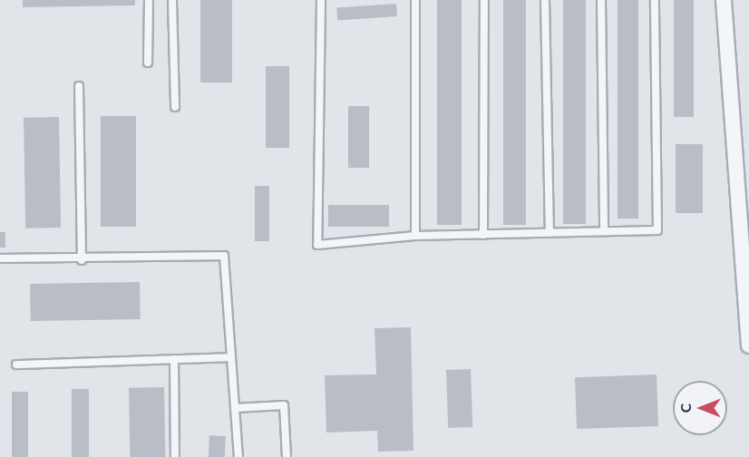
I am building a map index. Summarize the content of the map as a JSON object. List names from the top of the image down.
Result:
{
  "north": "left"
}
